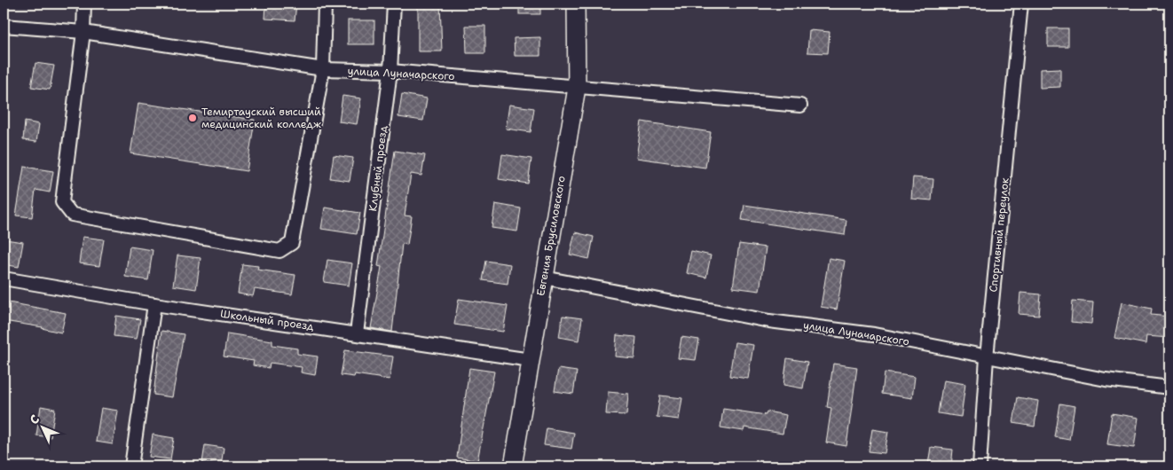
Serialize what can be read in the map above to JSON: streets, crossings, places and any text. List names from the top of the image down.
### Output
{
  "streets": {
    "street": [
      "улица Луначарского",
      "Клубный проезд",
      "Спортивный переулок",
      "Евгения Брусиловского",
      "Школьный проезд"
    ]
  },
  "crossings": [
    ["улица Луначарского", "Клубный проезд"],
    ["улица Луначарского", "Спортивный переулок"],
    ["улица Луначарского", "Евгения Брусиловского"],
    ["Клубный проезд", "Школьный проезд"],
    ["Евгения Брусиловского", "Школьный проезд"]
  ],
  "places": ["Темиртауский высший медицинский колледж"],
  "north": "top left"
}
